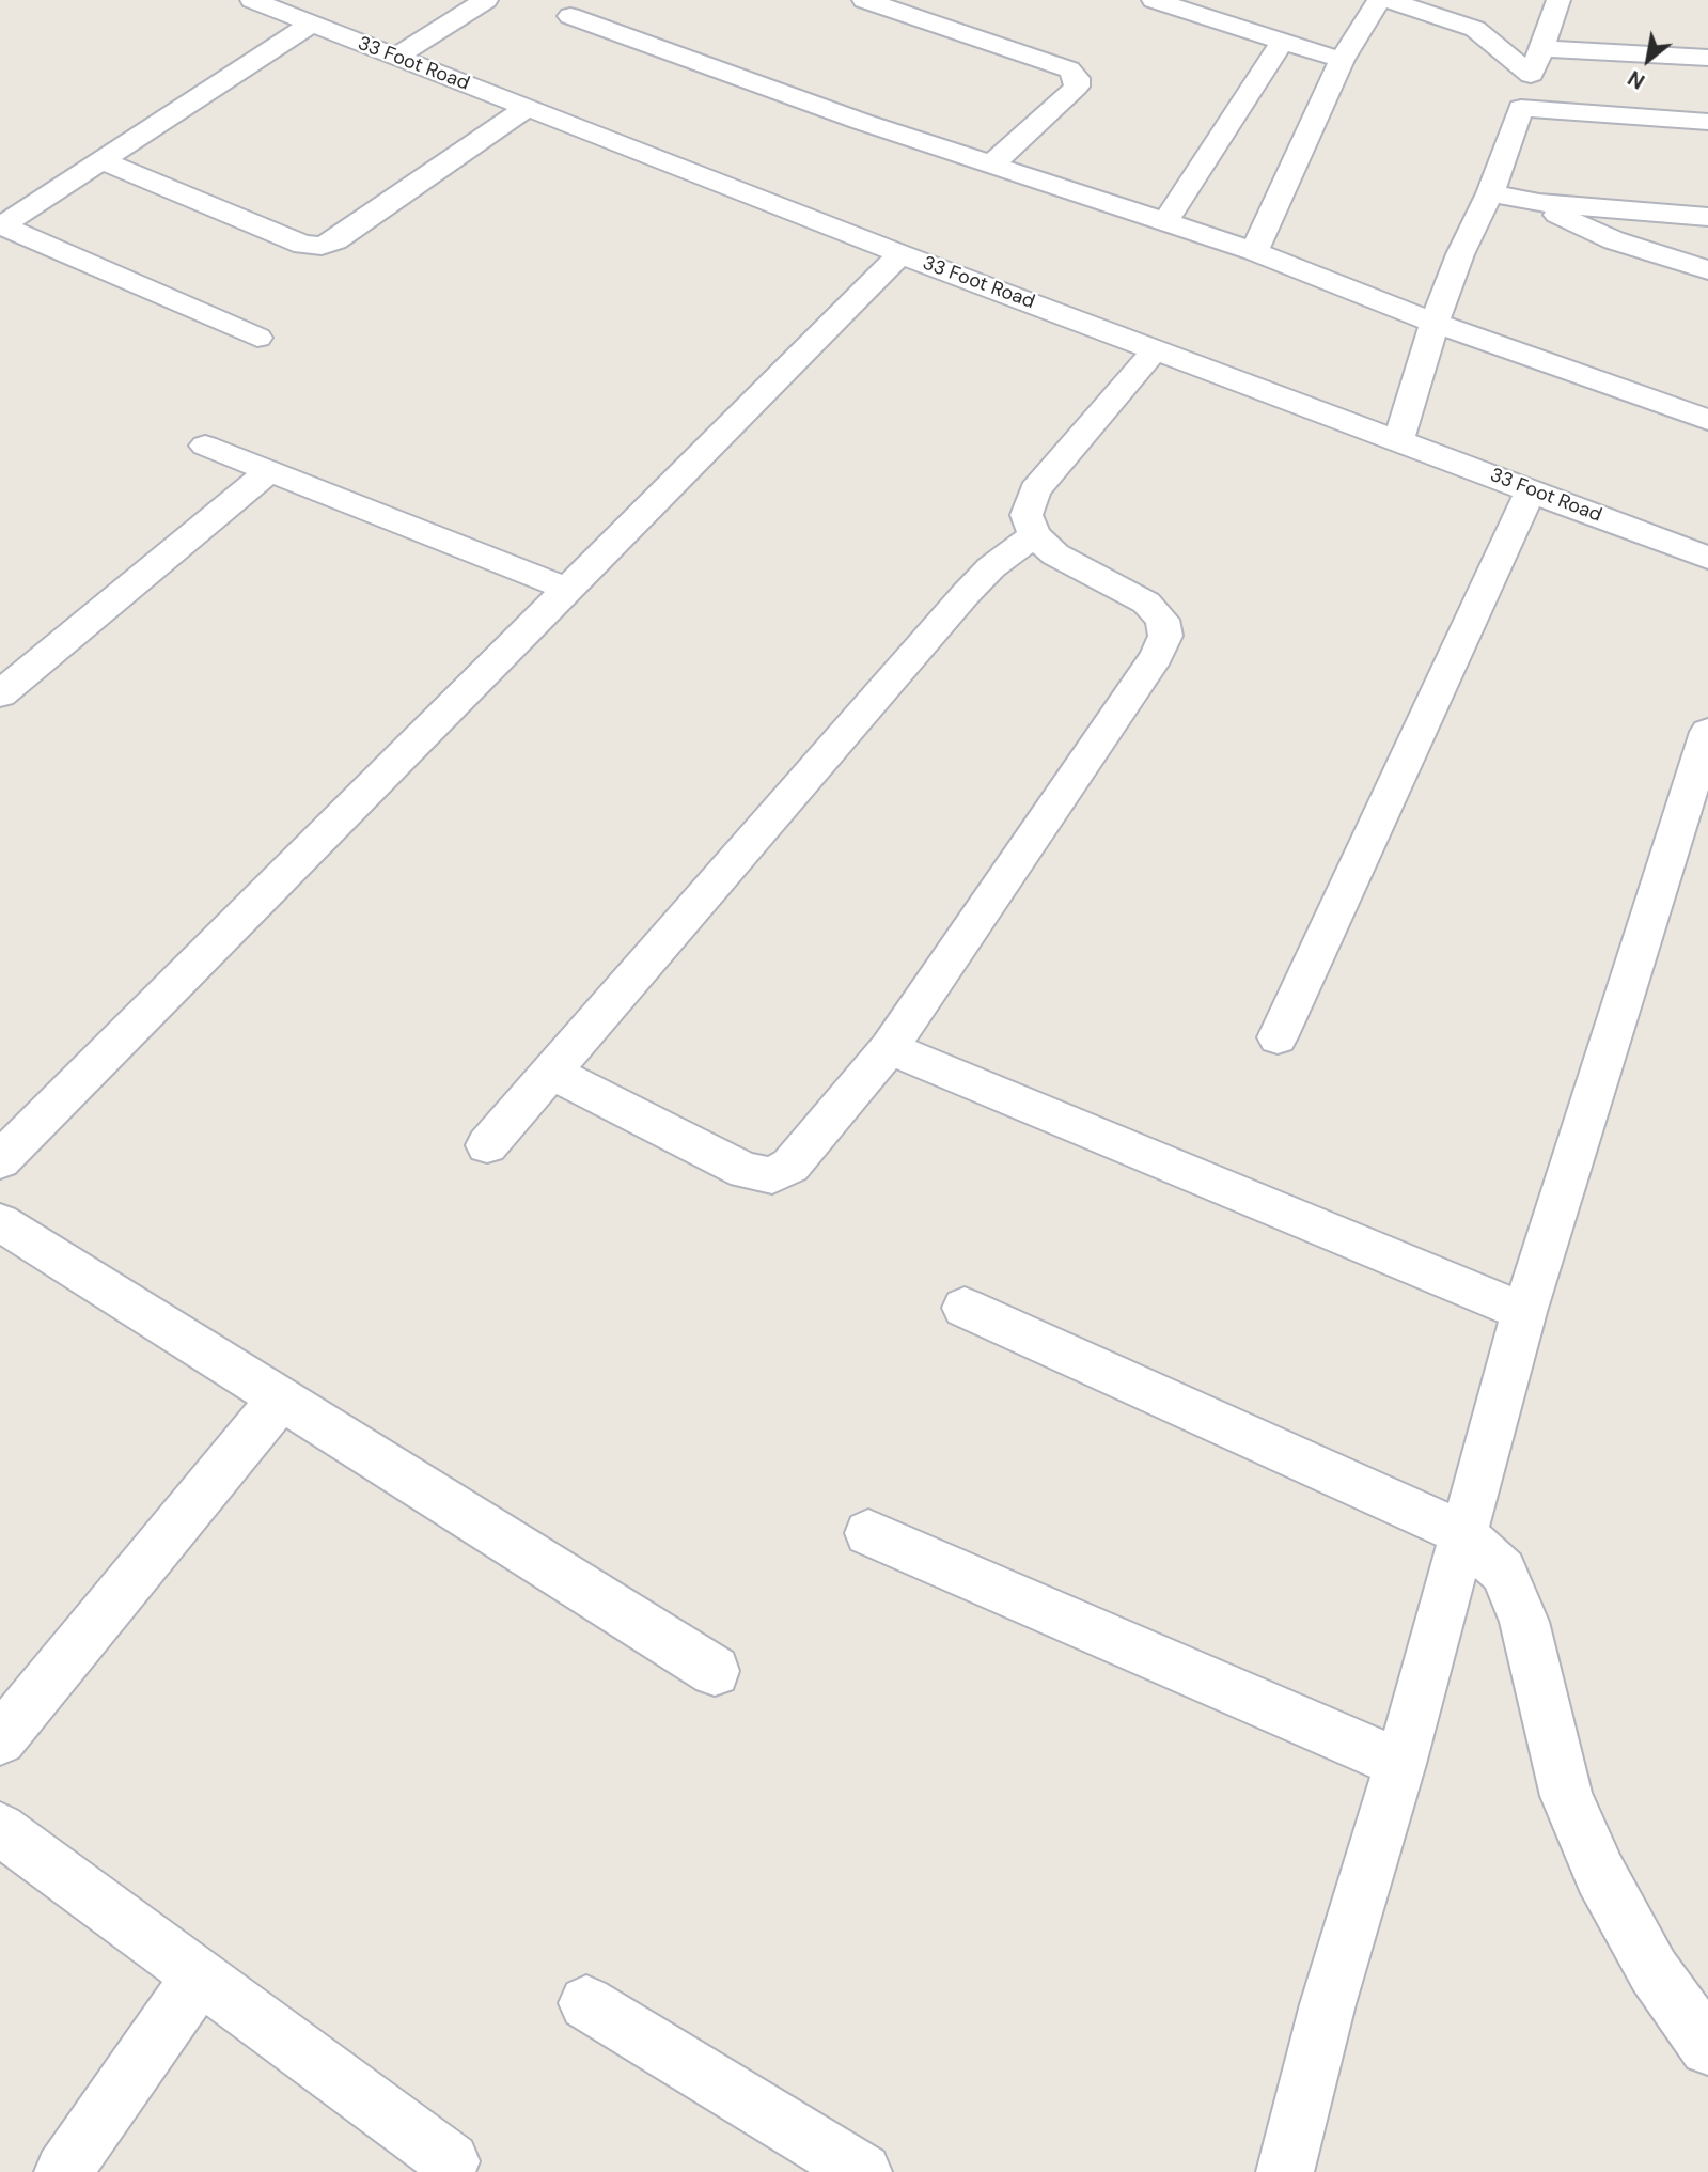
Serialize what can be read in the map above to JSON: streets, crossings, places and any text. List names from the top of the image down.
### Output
{
  "streets": {
    "street": ["33 Foot Road"]
  },
  "north": "bottom left"
}
